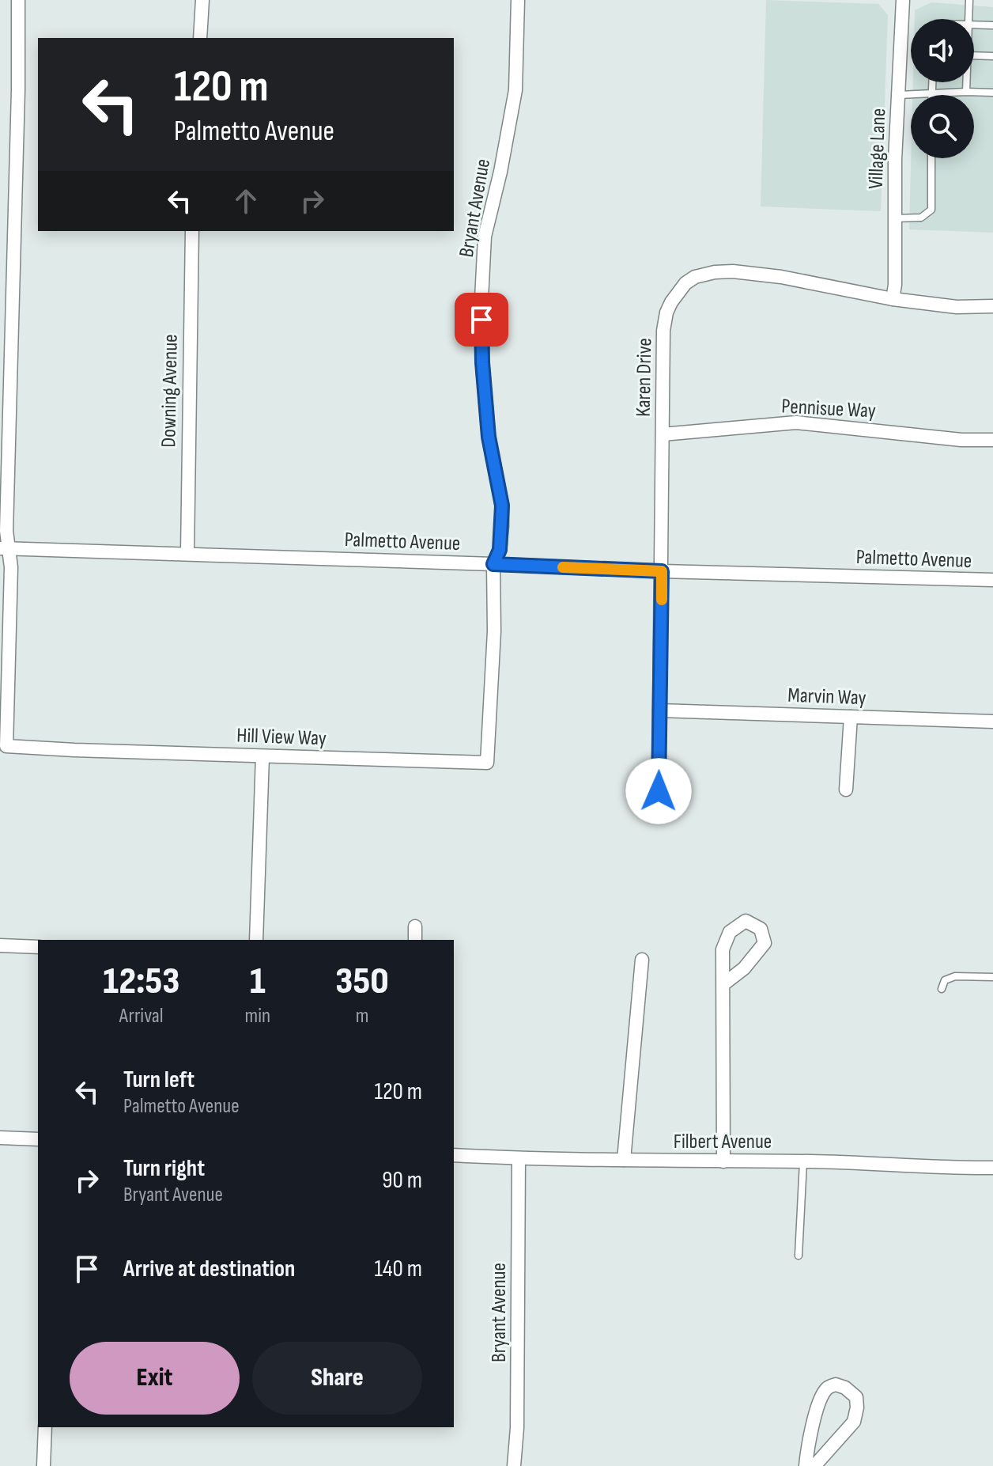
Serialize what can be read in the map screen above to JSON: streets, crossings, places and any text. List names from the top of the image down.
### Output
{
  "streets": {
    "street": [
      "Village Lane",
      "Bryant Avenue",
      "Karen Drive",
      "Downing Avenue",
      "Pennisue Way",
      "Palmetto Avenue",
      "Marvin Way",
      "Hill View Way",
      "Filbert Avenue"
    ]
  },
  "crossings": [
    ["Village Lane", "Karen Drive"],
    ["Bryant Avenue", "Palmetto Avenue"],
    ["Bryant Avenue", "Hill View Way"],
    ["Bryant Avenue", "Filbert Avenue"],
    ["Karen Drive", "Pennisue Way"],
    ["Karen Drive", "Palmetto Avenue"],
    ["Karen Drive", "Marvin Way"],
    ["Downing Avenue", "Palmetto Avenue"],
    ["Palmetto Avenue", "Hill View Way"]
  ],
  "page": {
    "turn": ["120 m", "Palmetto Avenue"],
    "eta": [
      "12:53",
      "Arrival",
      "1",
      "min",
      "350",
      "m"
    ],
    "list": [
      {
        "name": "Turn left",
        "note": "Palmetto Avenue",
        "value": "120 m"
      },
      {
        "name": "Turn right",
        "note": "Bryant Avenue",
        "value": "90 m"
      },
      {
        "name": "Arrive at destination",
        "value": "140 m"
      }
    ],
    "buttons": ["Exit", "Share"]
  }
}
